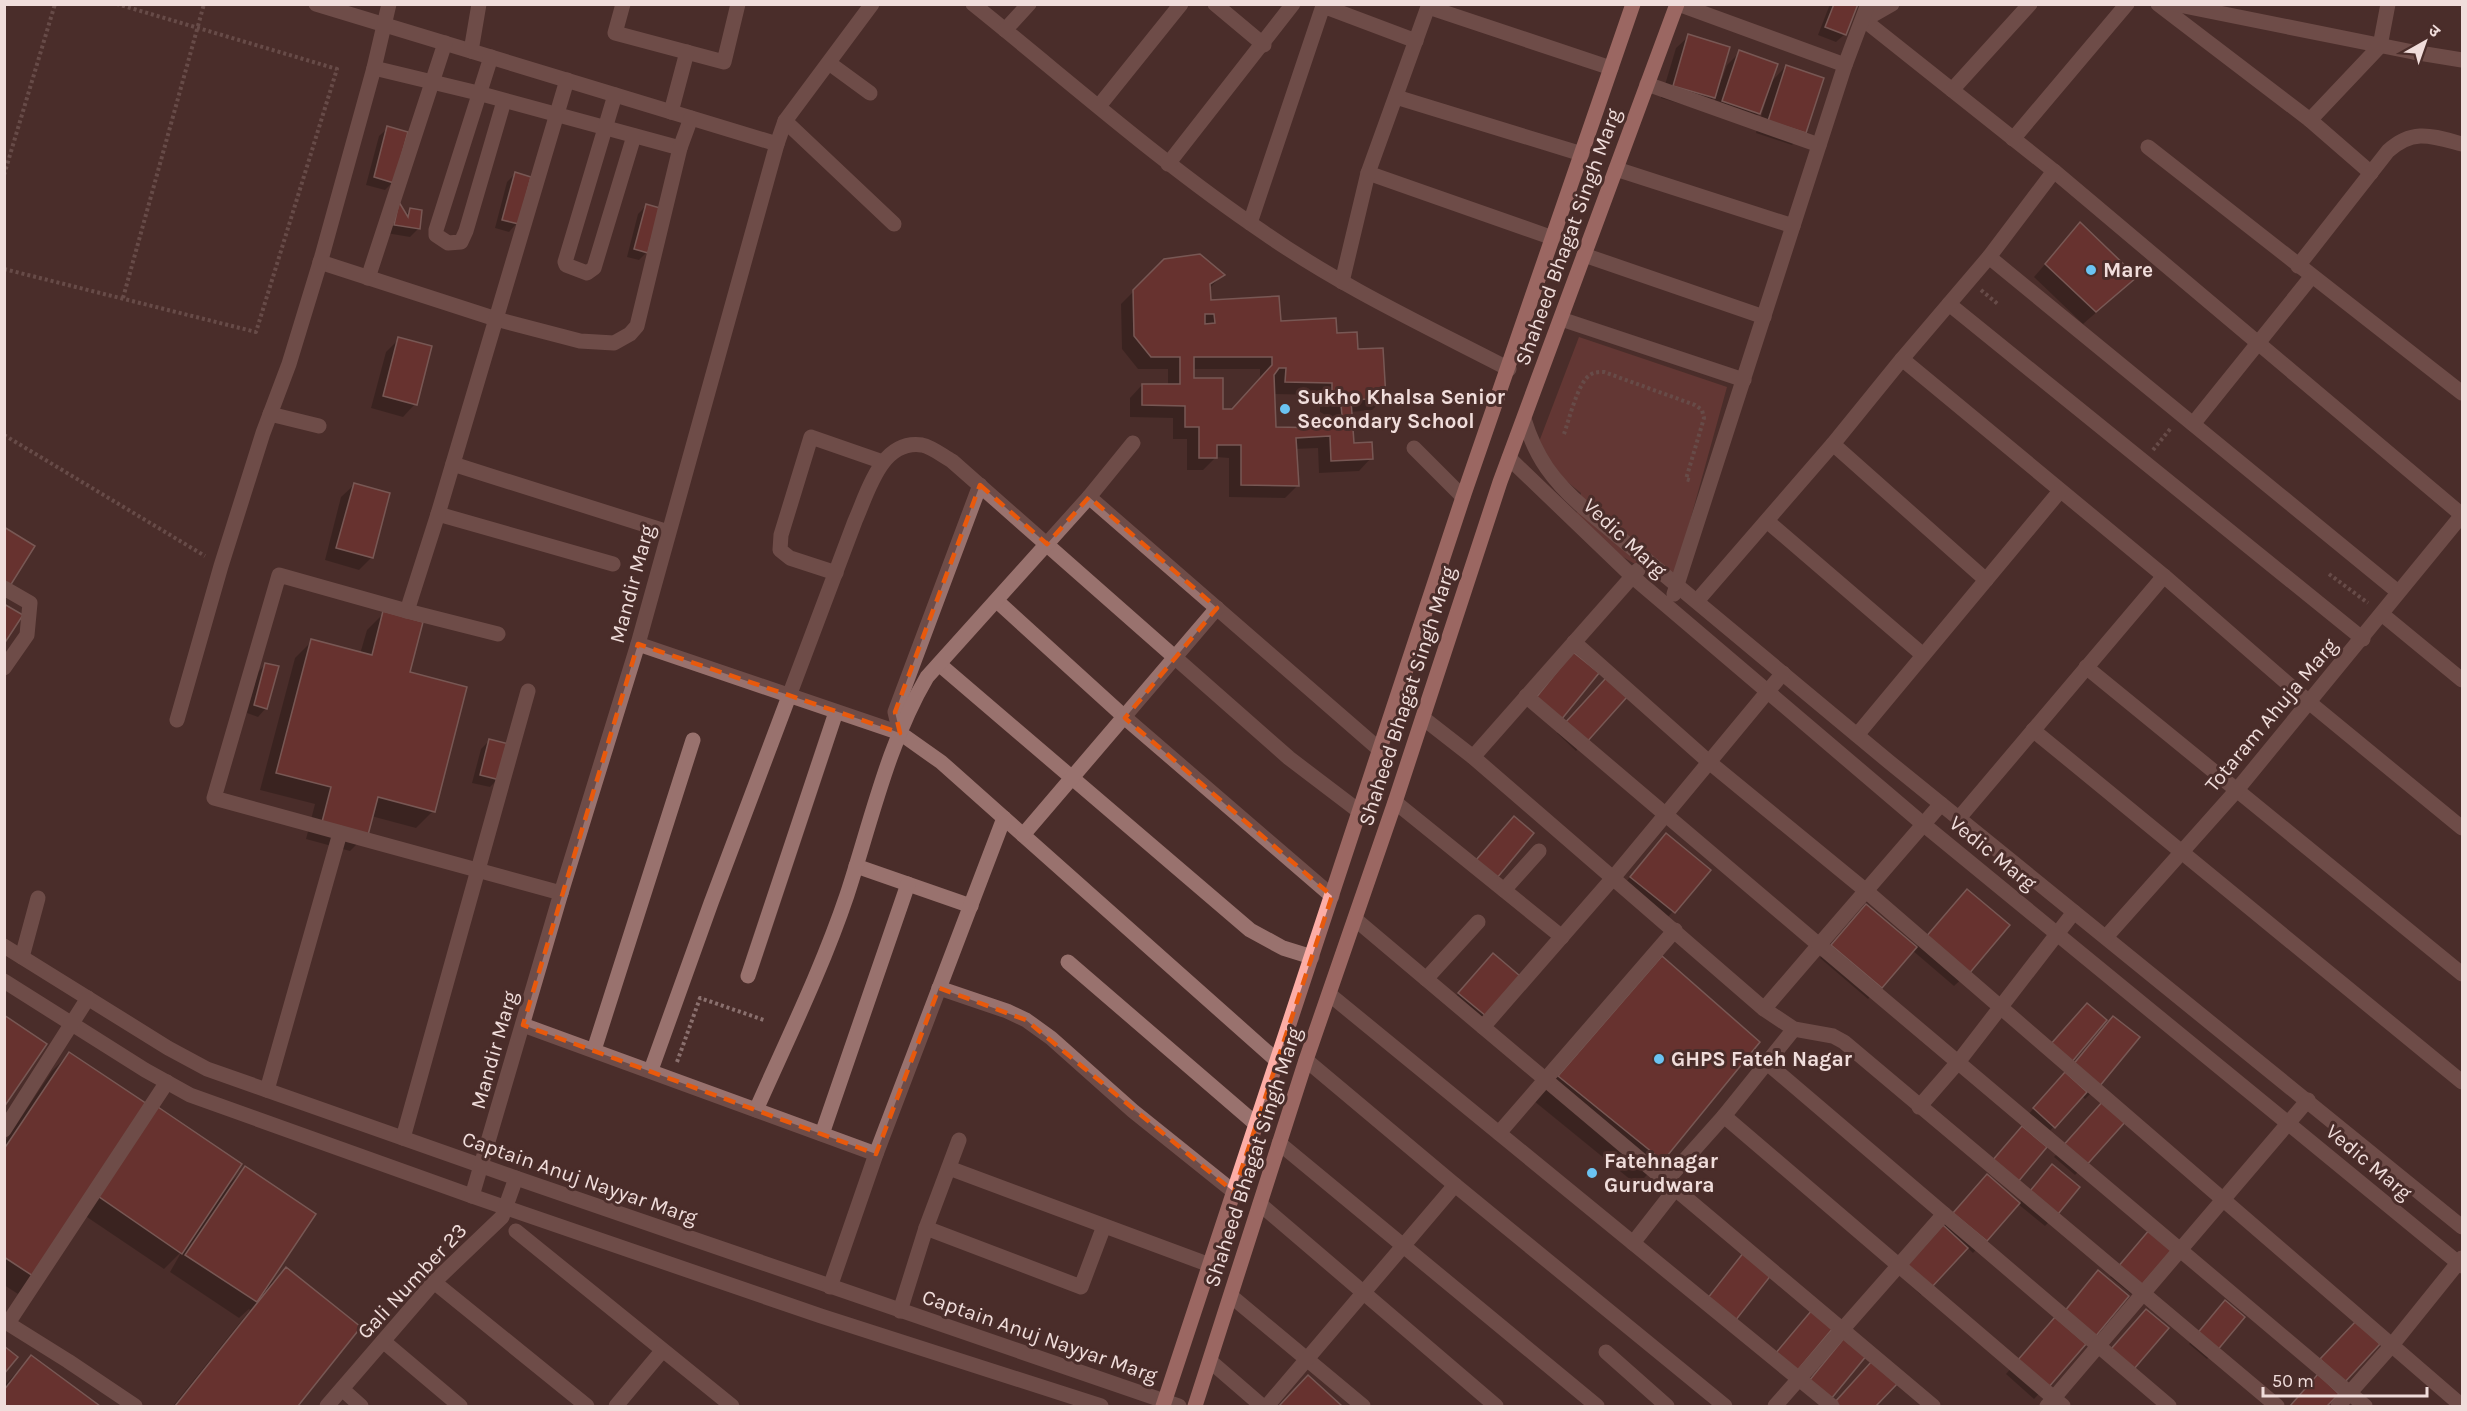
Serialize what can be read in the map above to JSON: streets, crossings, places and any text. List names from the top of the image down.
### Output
{
  "streets": {
    "main road": ["Shaheed Bhagat Singh Marg"],
    "street": [
      "Vedic Marg",
      "Mandir Marg",
      "Totaram Ahuja Marg",
      "Captain Anuj Nayyar Marg",
      "Gali Number 23"
    ]
  },
  "crossings": [
    ["Shaheed Bhagat Singh Marg", "Vedic Marg"],
    ["Shaheed Bhagat Singh Marg", "Captain Anuj Nayyar Marg"],
    ["Vedic Marg", "Totaram Ahuja Marg"],
    ["Mandir Marg", "Captain Anuj Nayyar Marg"],
    ["Captain Anuj Nayyar Marg", "Gali Number 23"]
  ],
  "places": [
    "Mare",
    "Sukho Khalsa Senior Secondary School",
    "GHPS Fateh Nagar",
    "Fatehnagar Gurudwara"
  ],
  "scale_bar": "50 m",
  "north": "top right"
}
